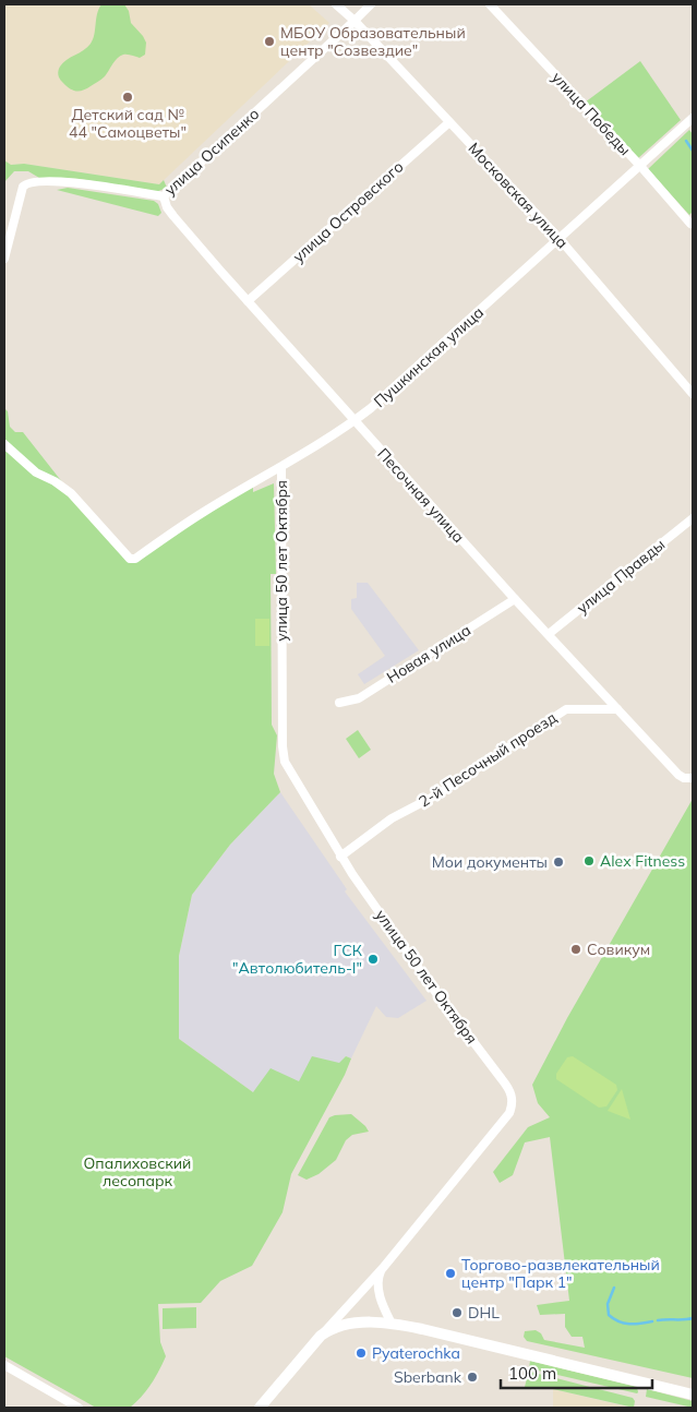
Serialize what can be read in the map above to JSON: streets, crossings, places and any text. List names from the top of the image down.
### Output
{
  "streets": {
    "street": [
      "улица Победы",
      "улица Осипенко",
      "Московская улица",
      "улица Островского",
      "Пушкинская улица",
      "Песочная улица",
      "улица 50 лет Октября",
      "улица Правды",
      "Новая улица",
      "2-й Песочный проезд"
    ]
  },
  "crossings": [
    ["улица Победы", "Пушкинская улица"],
    ["улица Осипенко", "Московская улица"],
    ["улица Осипенко", "Песочная улица"],
    ["Московская улица", "улица Островского"],
    ["Московская улица", "Пушкинская улица"],
    ["улица Островского", "Песочная улица"],
    ["Пушкинская улица", "Песочная улица"],
    ["Пушкинская улица", "улица 50 лет Октября"],
    ["Песочная улица", "улица Правды"],
    ["Песочная улица", "Новая улица"],
    ["Песочная улица", "2-й Песочный проезд"],
    ["улица 50 лет Октября", "2-й Песочный проезд"]
  ],
  "parks": ["Опалиховский лесопарк"],
  "places": [
    "МБОУ Образовательный центр \"Созвездие\"",
    "Детский сад № 44 \"Самоцветы\"",
    "Alex Fitness",
    "Мои документы",
    "Совикум",
    "ГСК \"Автолюбитель-I\"",
    "Торгово-развлекательный центр \"Парк 1\"",
    "DHL",
    "Pyaterochka",
    "Sberbank"
  ],
  "scale_bar": "100 m"
}
